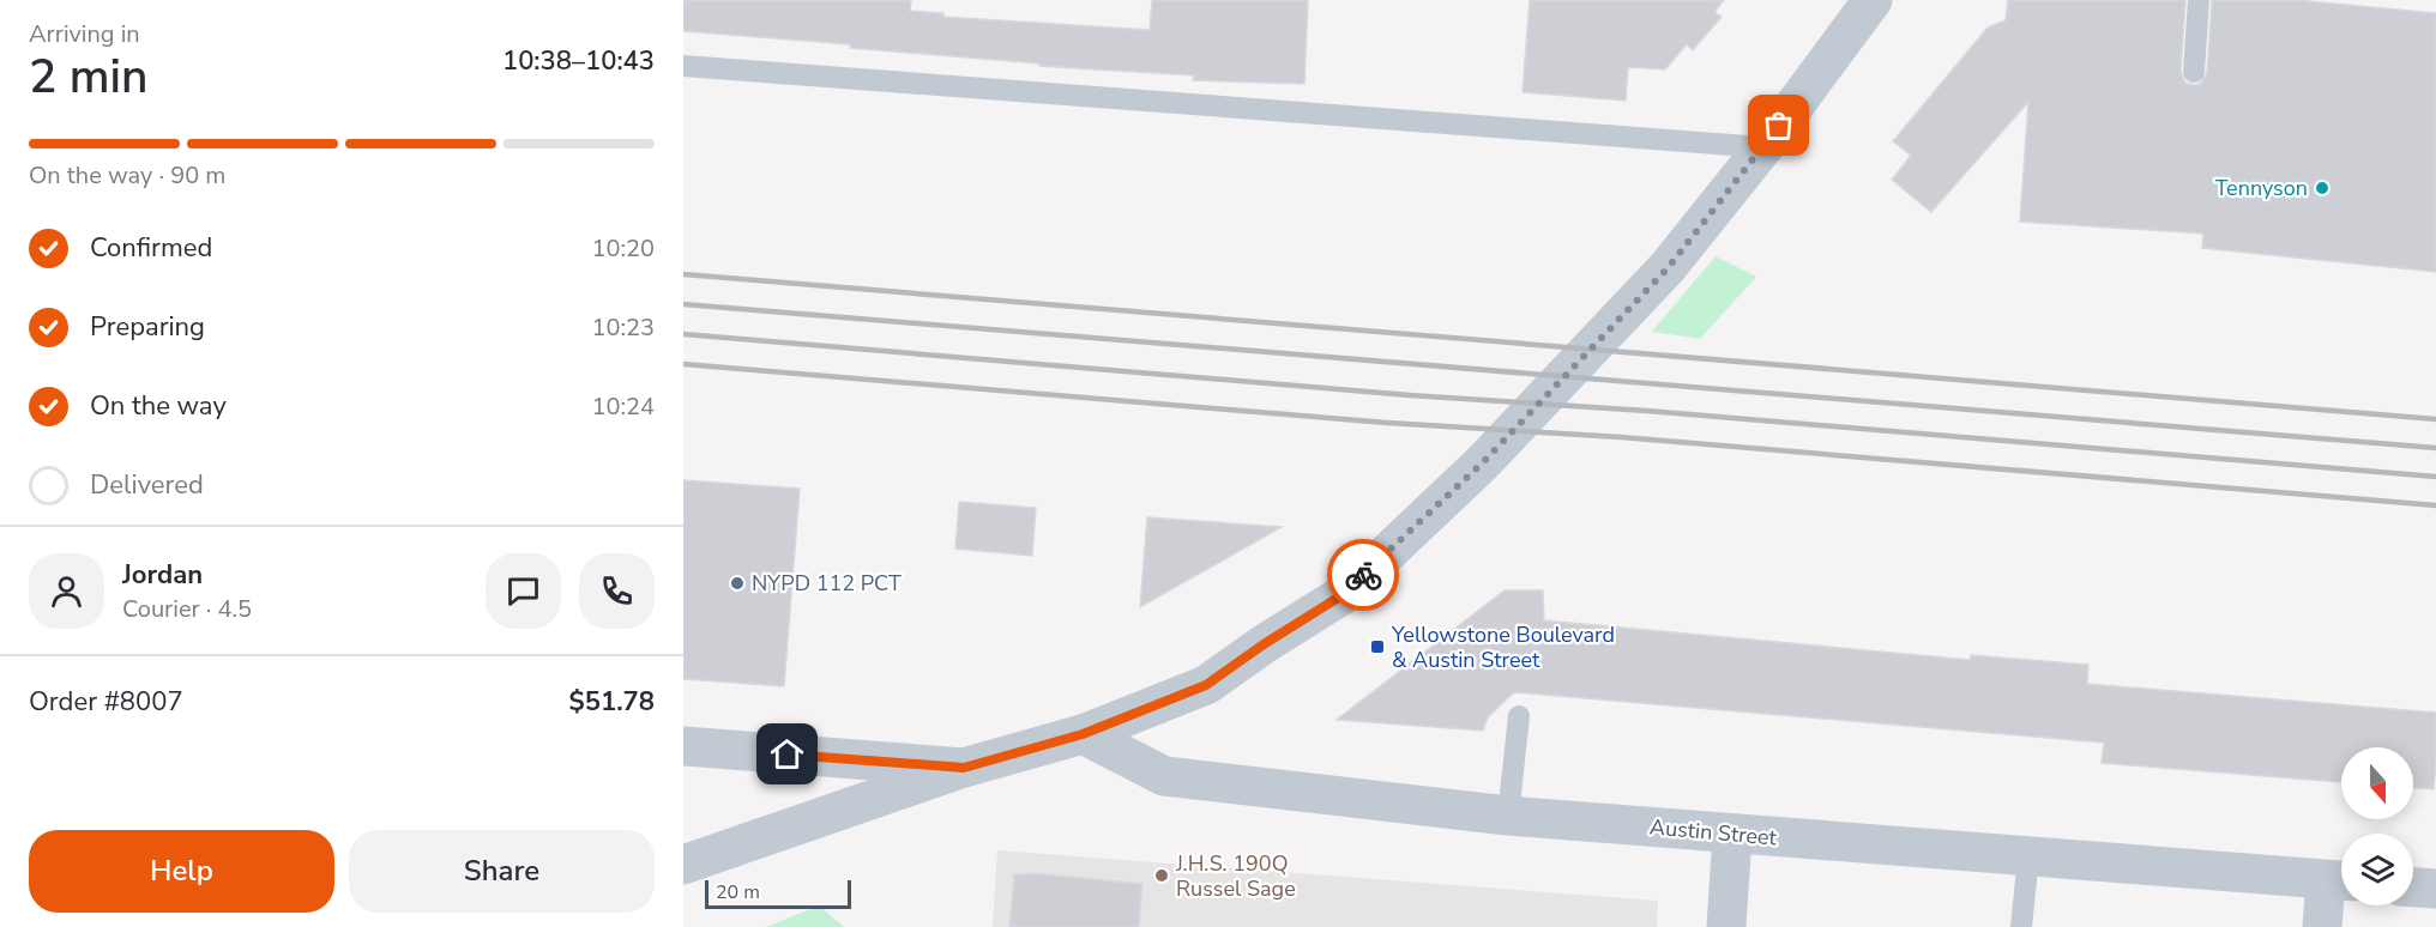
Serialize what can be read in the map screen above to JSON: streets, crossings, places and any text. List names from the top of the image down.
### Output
{
  "streets": {
    "street": ["Austin Street"]
  },
  "places": {
    "other": ["Tennyson", "NYPD 112 PCT", "J.H.S. 190Q Russel Sage"],
    "transit": ["Yellowstone Boulevard & Austin Street"]
  },
  "scale_bar": "20 m",
  "north": "bottom",
  "page": {
    "heading": ["2 min", "Arriving in", "10:38–10:43"],
    "panel": [
      "Jordan",
      "Courier · 4.5",
      "Order #8007",
      "$51.78"
    ],
    "bar": "On the way · 90 m",
    "list": [
      ["Confirmed", "10:20"],
      ["Preparing", "10:23"],
      ["On the way", "10:24"],
      "Delivered"
    ],
    "buttons": ["Help", "Share"],
    "scale": "20 m"
  }
}
